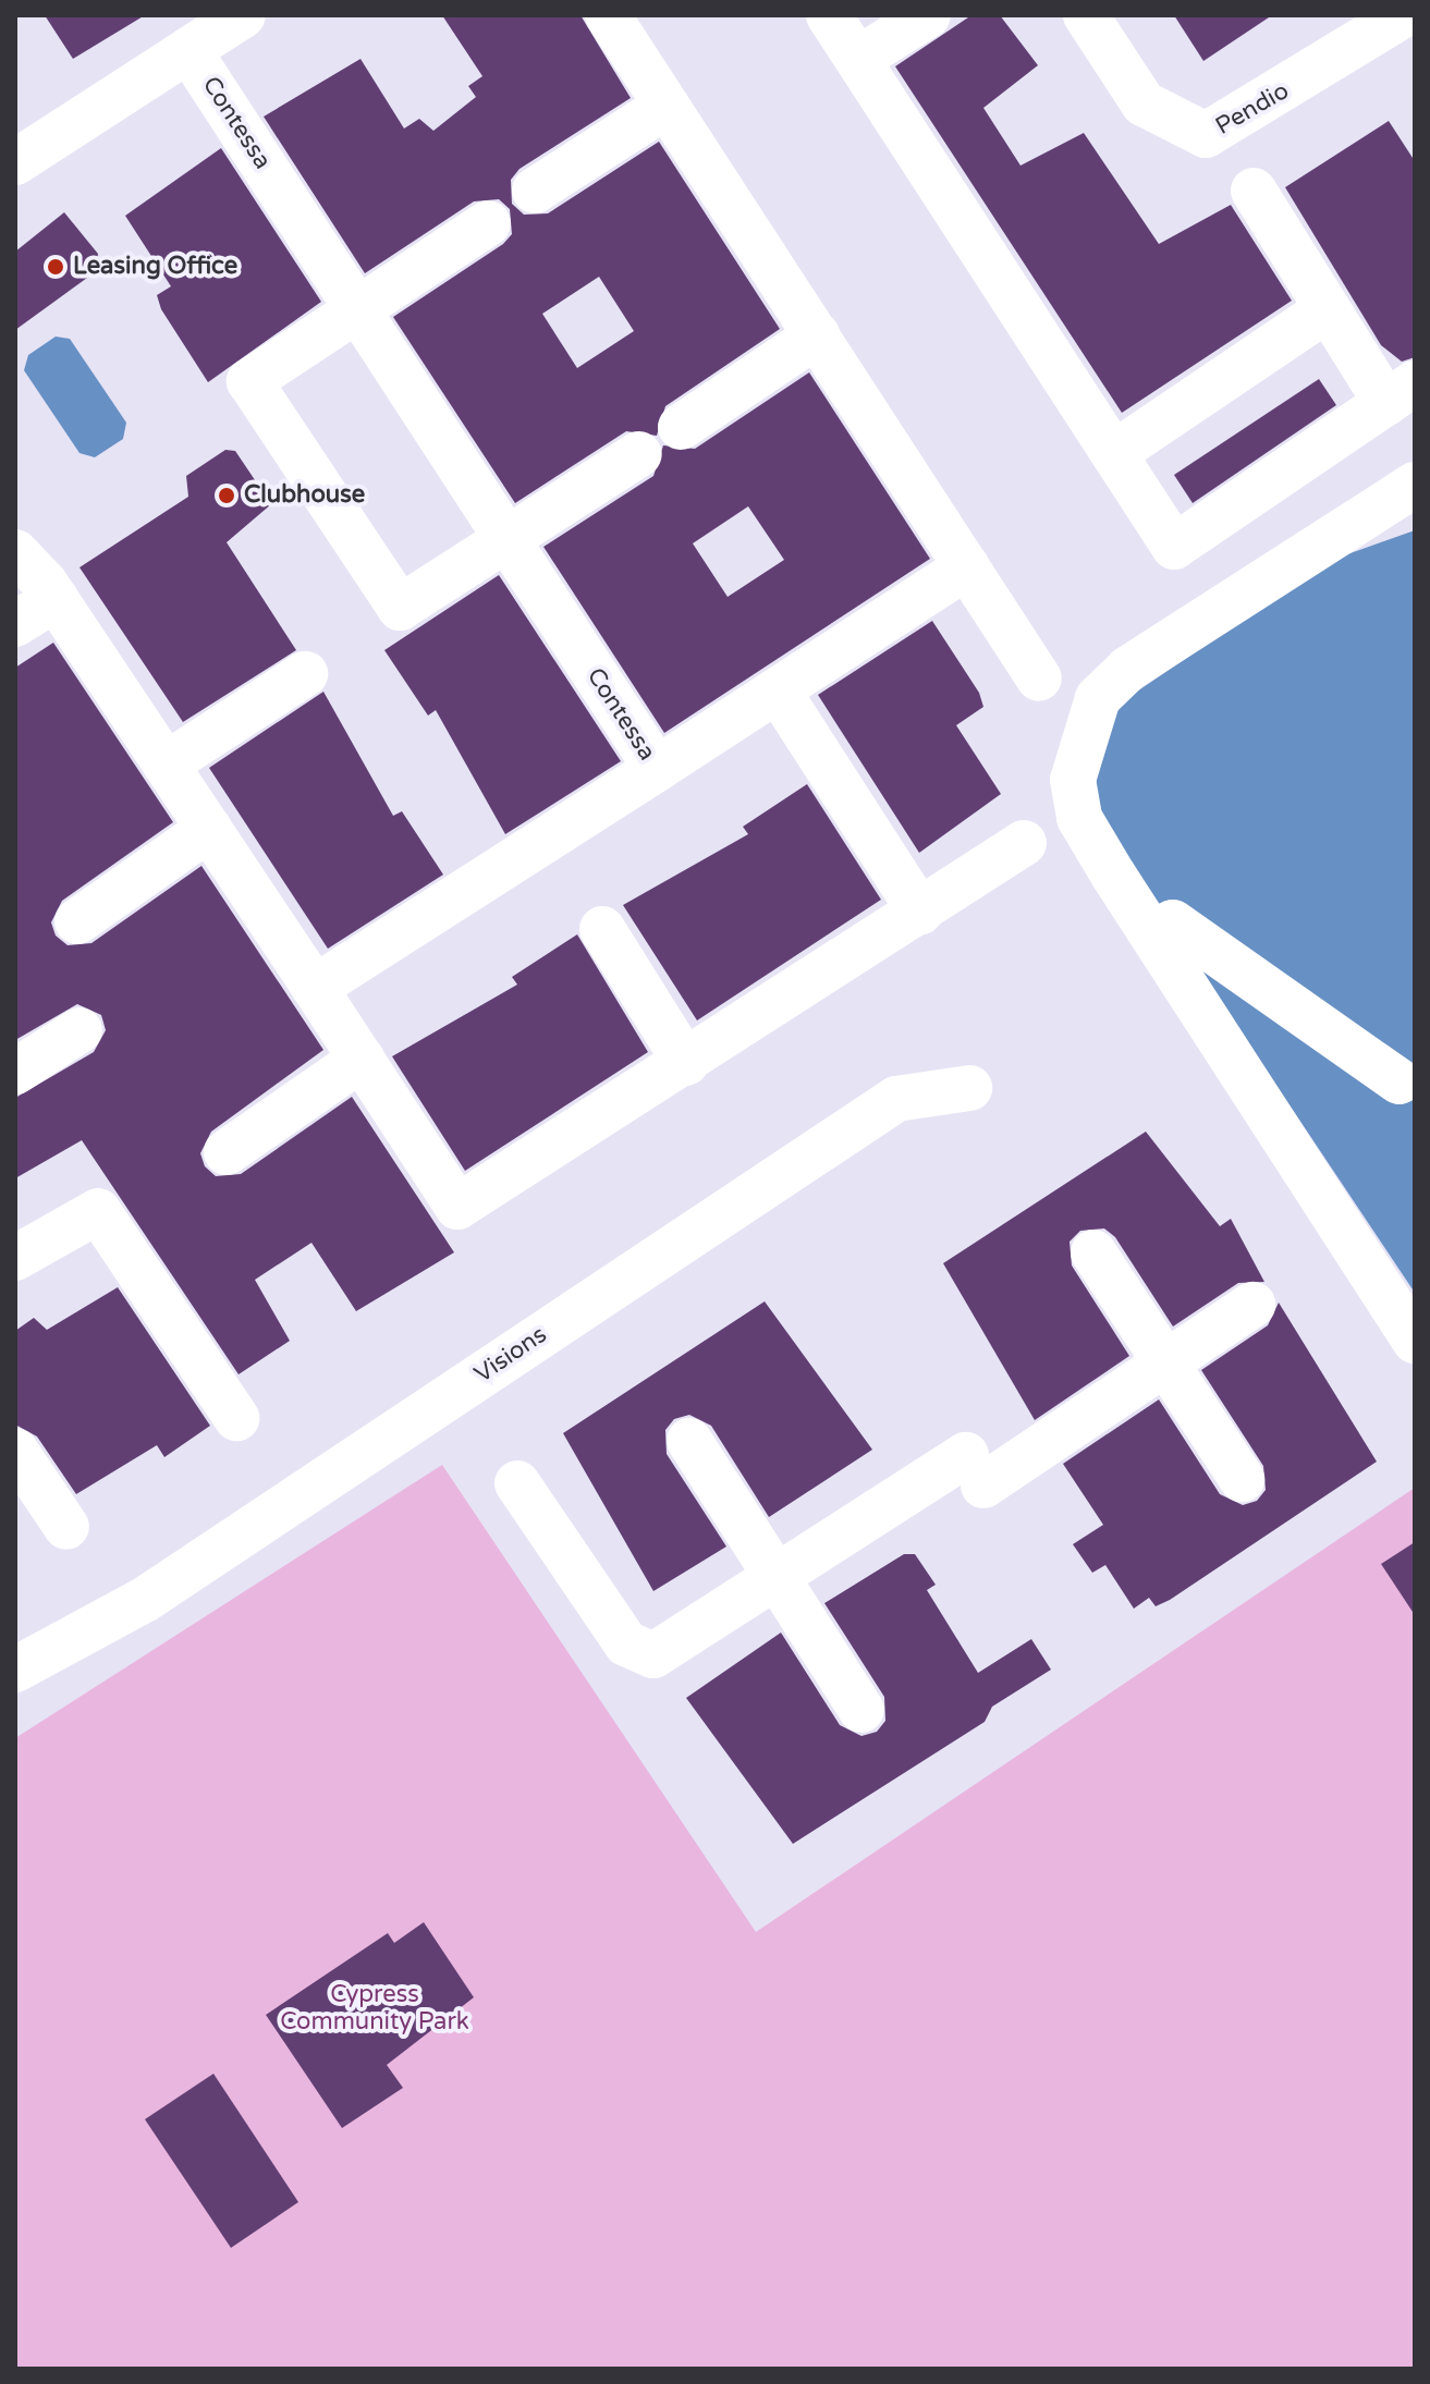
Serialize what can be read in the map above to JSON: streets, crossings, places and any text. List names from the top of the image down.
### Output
{
  "streets": {
    "street": ["Pendio", "Contessa", "Visions"]
  },
  "parks": ["Cypress Community Park"],
  "places": ["Leasing Office", "Clubhouse"]
}
